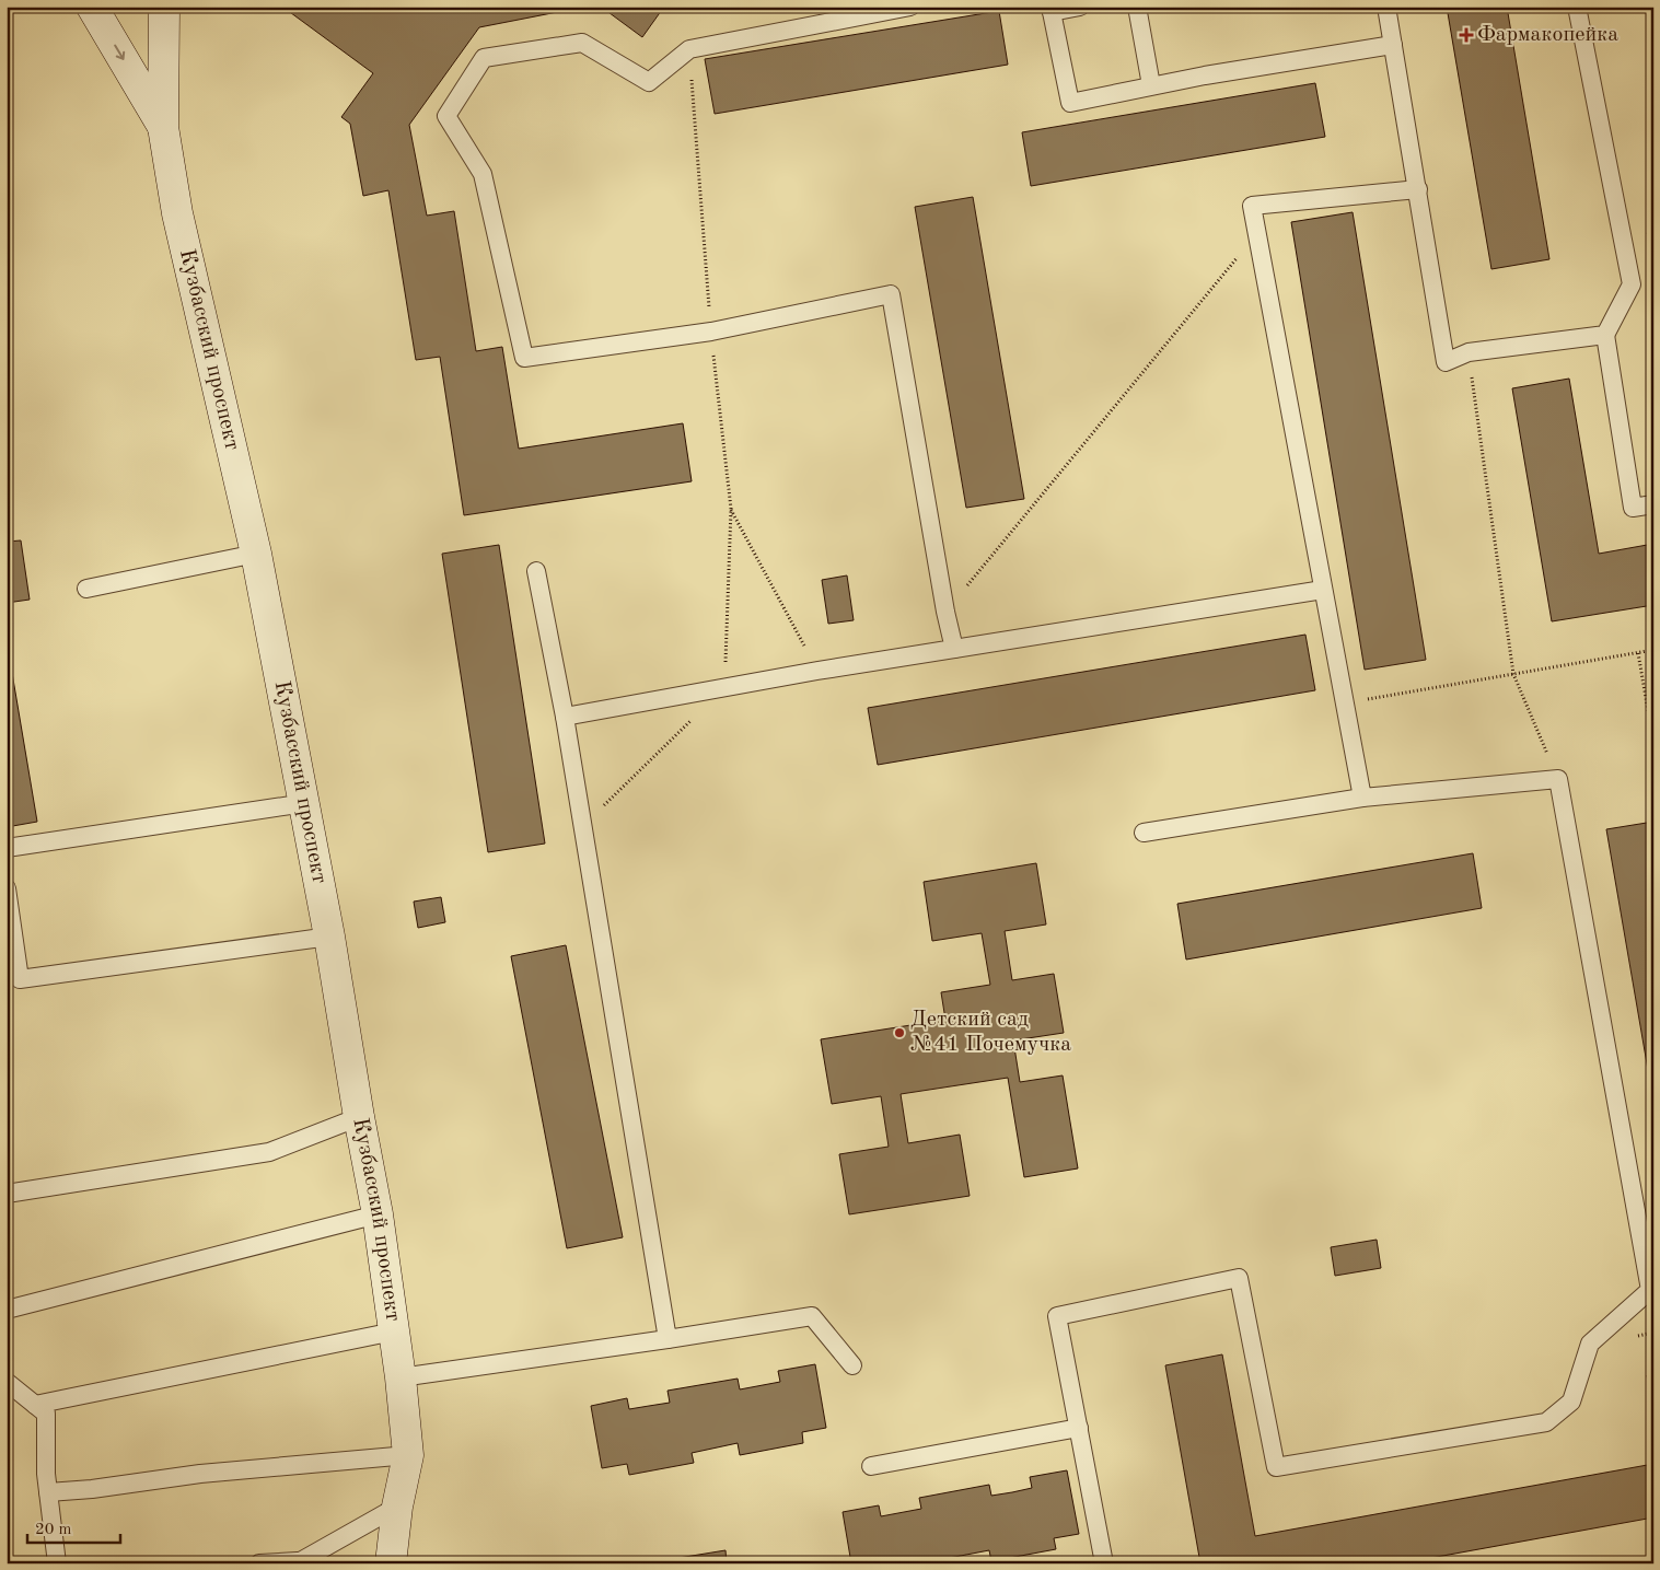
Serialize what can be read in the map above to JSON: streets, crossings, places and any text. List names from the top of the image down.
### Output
{
  "streets": {
    "street": ["Кузбасский проспект"]
  },
  "places": {
    "health": ["Фармакопейка"],
    "other": ["Детский сад №41 Почемучка"]
  },
  "scale_bar": "20 m"
}
